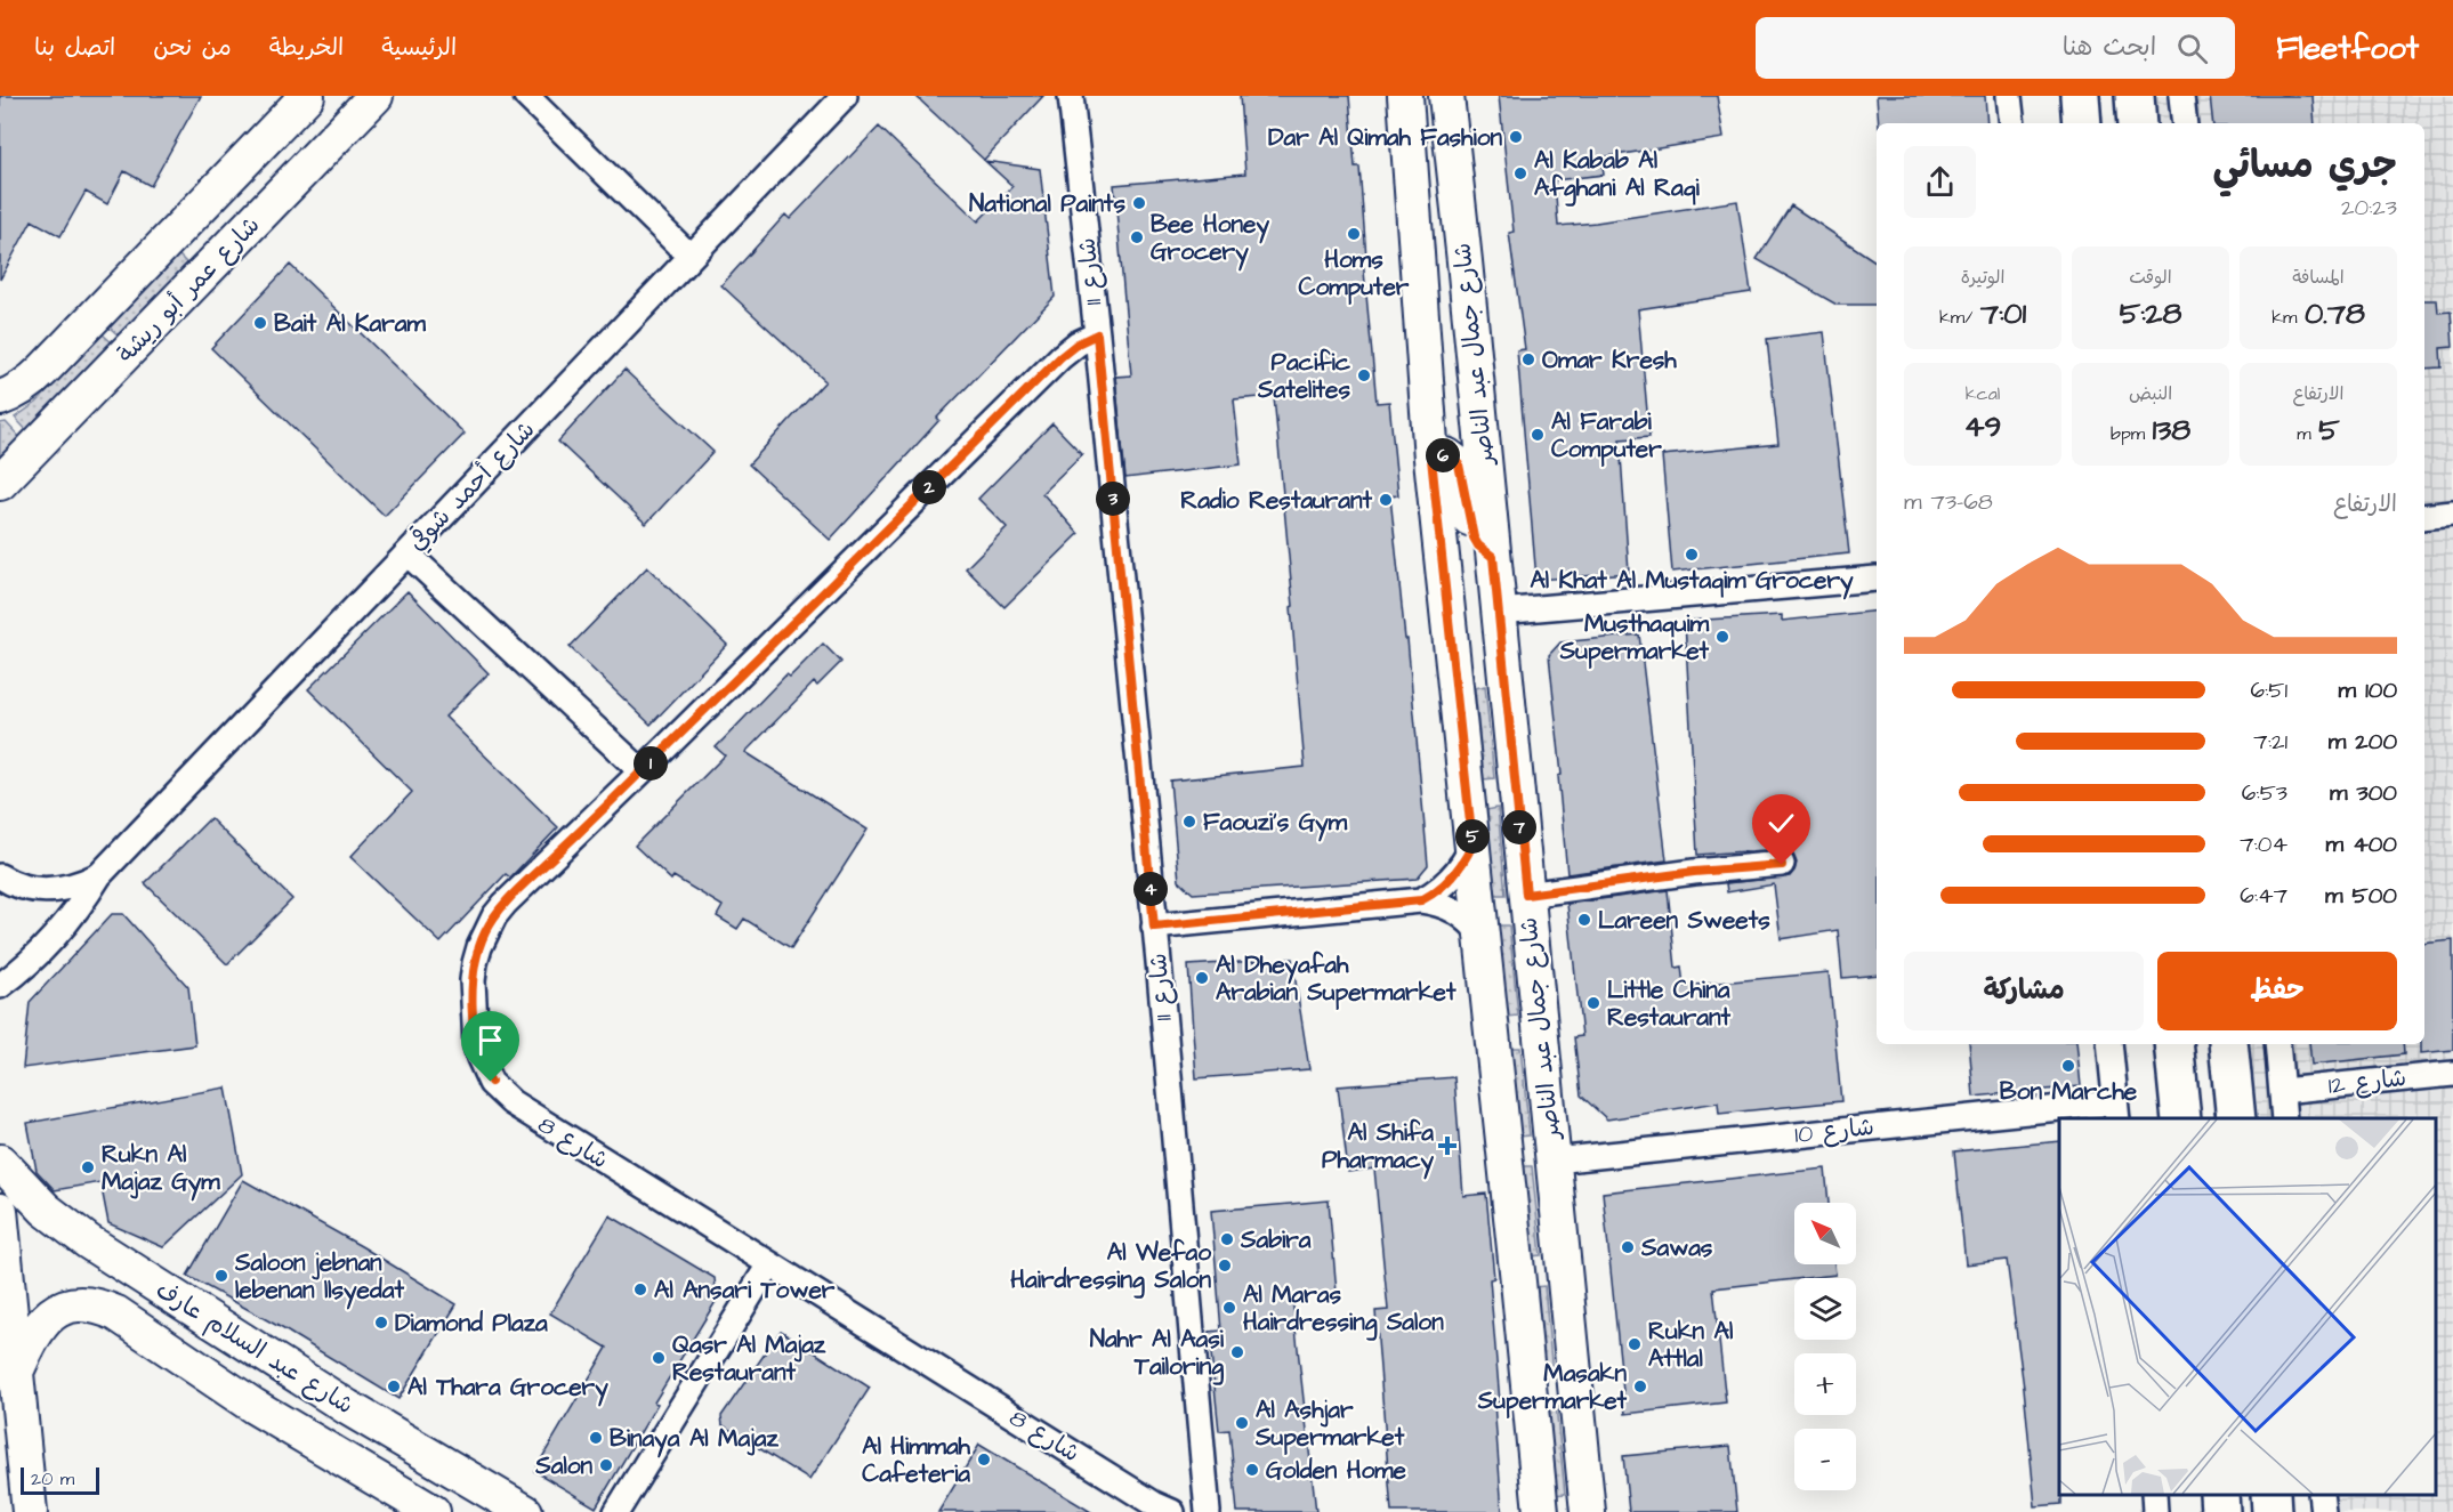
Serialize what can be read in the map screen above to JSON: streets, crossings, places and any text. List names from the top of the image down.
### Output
{
  "streets": {
    "street": [
      "شارع 11",
      "شارع عمر أبو ريشة",
      "شارع جمال عبد الناصر",
      "شارع أحمد شوقي",
      "شارع 12",
      "شارع 10",
      "شارع 8",
      "شارع عبد السلام عارف"
    ]
  },
  "crossings": [
    ["شارع 11", "شارع 8"],
    ["شارع جمال عبد الناصر", "شارع 10"]
  ],
  "places": {
    "other": [
      "Dar Al Qimah Fashion",
      "Al Kabab Al Afghani Al Raqi",
      "National Paints",
      "Homs Computer",
      "Bee Honey Grocery",
      "Bait Al Karam",
      "Omar Kresh",
      "Pacific Satelites",
      "Al Farabi Computer",
      "Radio Restaurant",
      "Al Khat Al Mustaqim Grocery",
      "Musthaquim Supermarket",
      "Faouzi's Gym",
      "Lareen Sweets",
      "Al Dheyafah Arabian Supermarket",
      "Little China Restaurant",
      "Bon Marche",
      "Rukn Al Majaz Gym",
      "Sabira",
      "Sawas",
      "Al Wefao Hairdressing Salon",
      "Saloon jebnan lebenan llsyedat",
      "Al Ansari Tower",
      "Al Maras Hairdressing Salon",
      "Diamond Plaza",
      "Rukn Al Attlal",
      "Nahr Al Aasi Tailoring",
      "Qasr Al Majaz Restaurant",
      "Al Thara Grocery",
      "Masakn Supermarket",
      "Al Ashjar Supermarket",
      "Binaya Al Majaz",
      "Al Himmah Cafeteria",
      "Salon",
      "Golden Home"
    ],
    "health": ["Al Shifa Pharmacy"]
  },
  "scale_bar": "20 m",
  "north": "top left",
  "page": {
    "header": "Fleetfoot",
    "search": "ابحث هنا",
    "nav": [
      "الرئيسية",
      "الخريطة",
      "من نحن",
      "اتصل بنا"
    ],
    "heading": ["جري مسائي", "20:23"],
    "stats": [
      ["المسافة", "0.78 km"],
      ["الوقت", "5:28"],
      ["الوتيرة", "7:01 /km"],
      ["الارتفاع", "5 m"],
      ["النبض", "138 bpm"],
      ["kcal", "49"]
    ],
    "pins": [
      "6",
      "2",
      "3",
      "1",
      "7",
      "5",
      "4"
    ],
    "chart": ["الارتفاع", "68–73 m"],
    "list": [
      {
        "name": "100 m",
        "note": "6:51"
      },
      {
        "name": "200 m",
        "note": "7:21"
      },
      {
        "name": "300 m",
        "note": "6:53"
      },
      {
        "name": "400 m",
        "note": "7:04"
      },
      {
        "name": "500 m",
        "note": "6:47"
      }
    ],
    "buttons": ["حفظ", "مشاركة"],
    "map_buttons": ["+", "−"],
    "scale": "20 m"
  }
}
